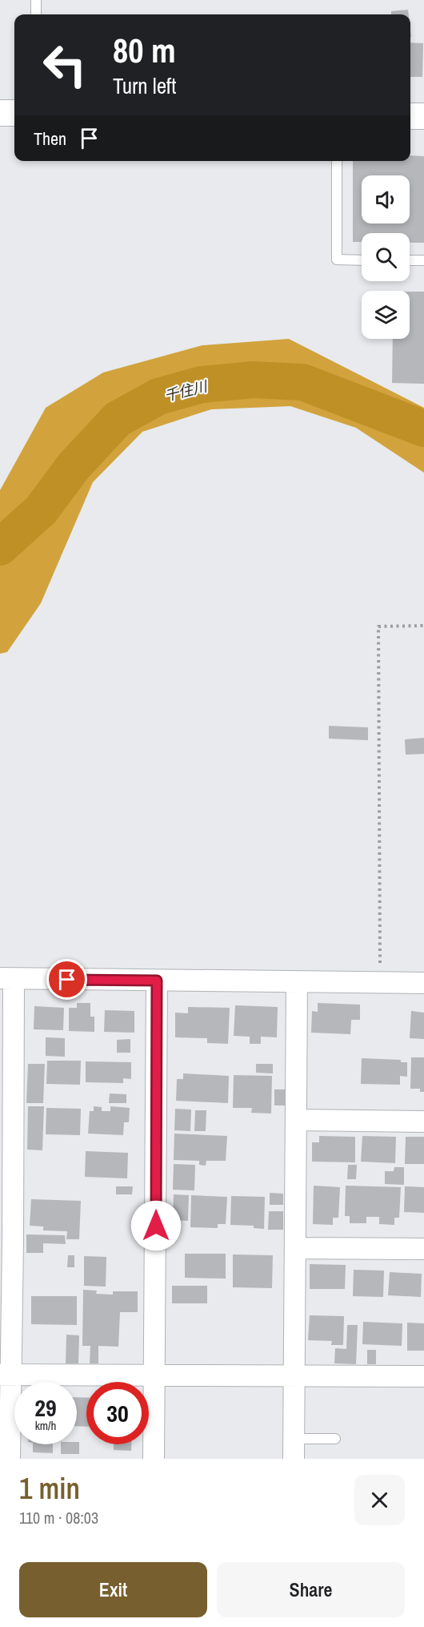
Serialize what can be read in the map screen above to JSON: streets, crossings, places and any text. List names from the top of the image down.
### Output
{
  "water": ["千住川"],
  "page": {
    "turn": ["80 m", "Turn left"],
    "then": "Then",
    "speed": "29 km/h",
    "limit": "30",
    "heading": ["1 min", "110 m · 08:03"],
    "buttons": ["Exit", "Share"]
  }
}
